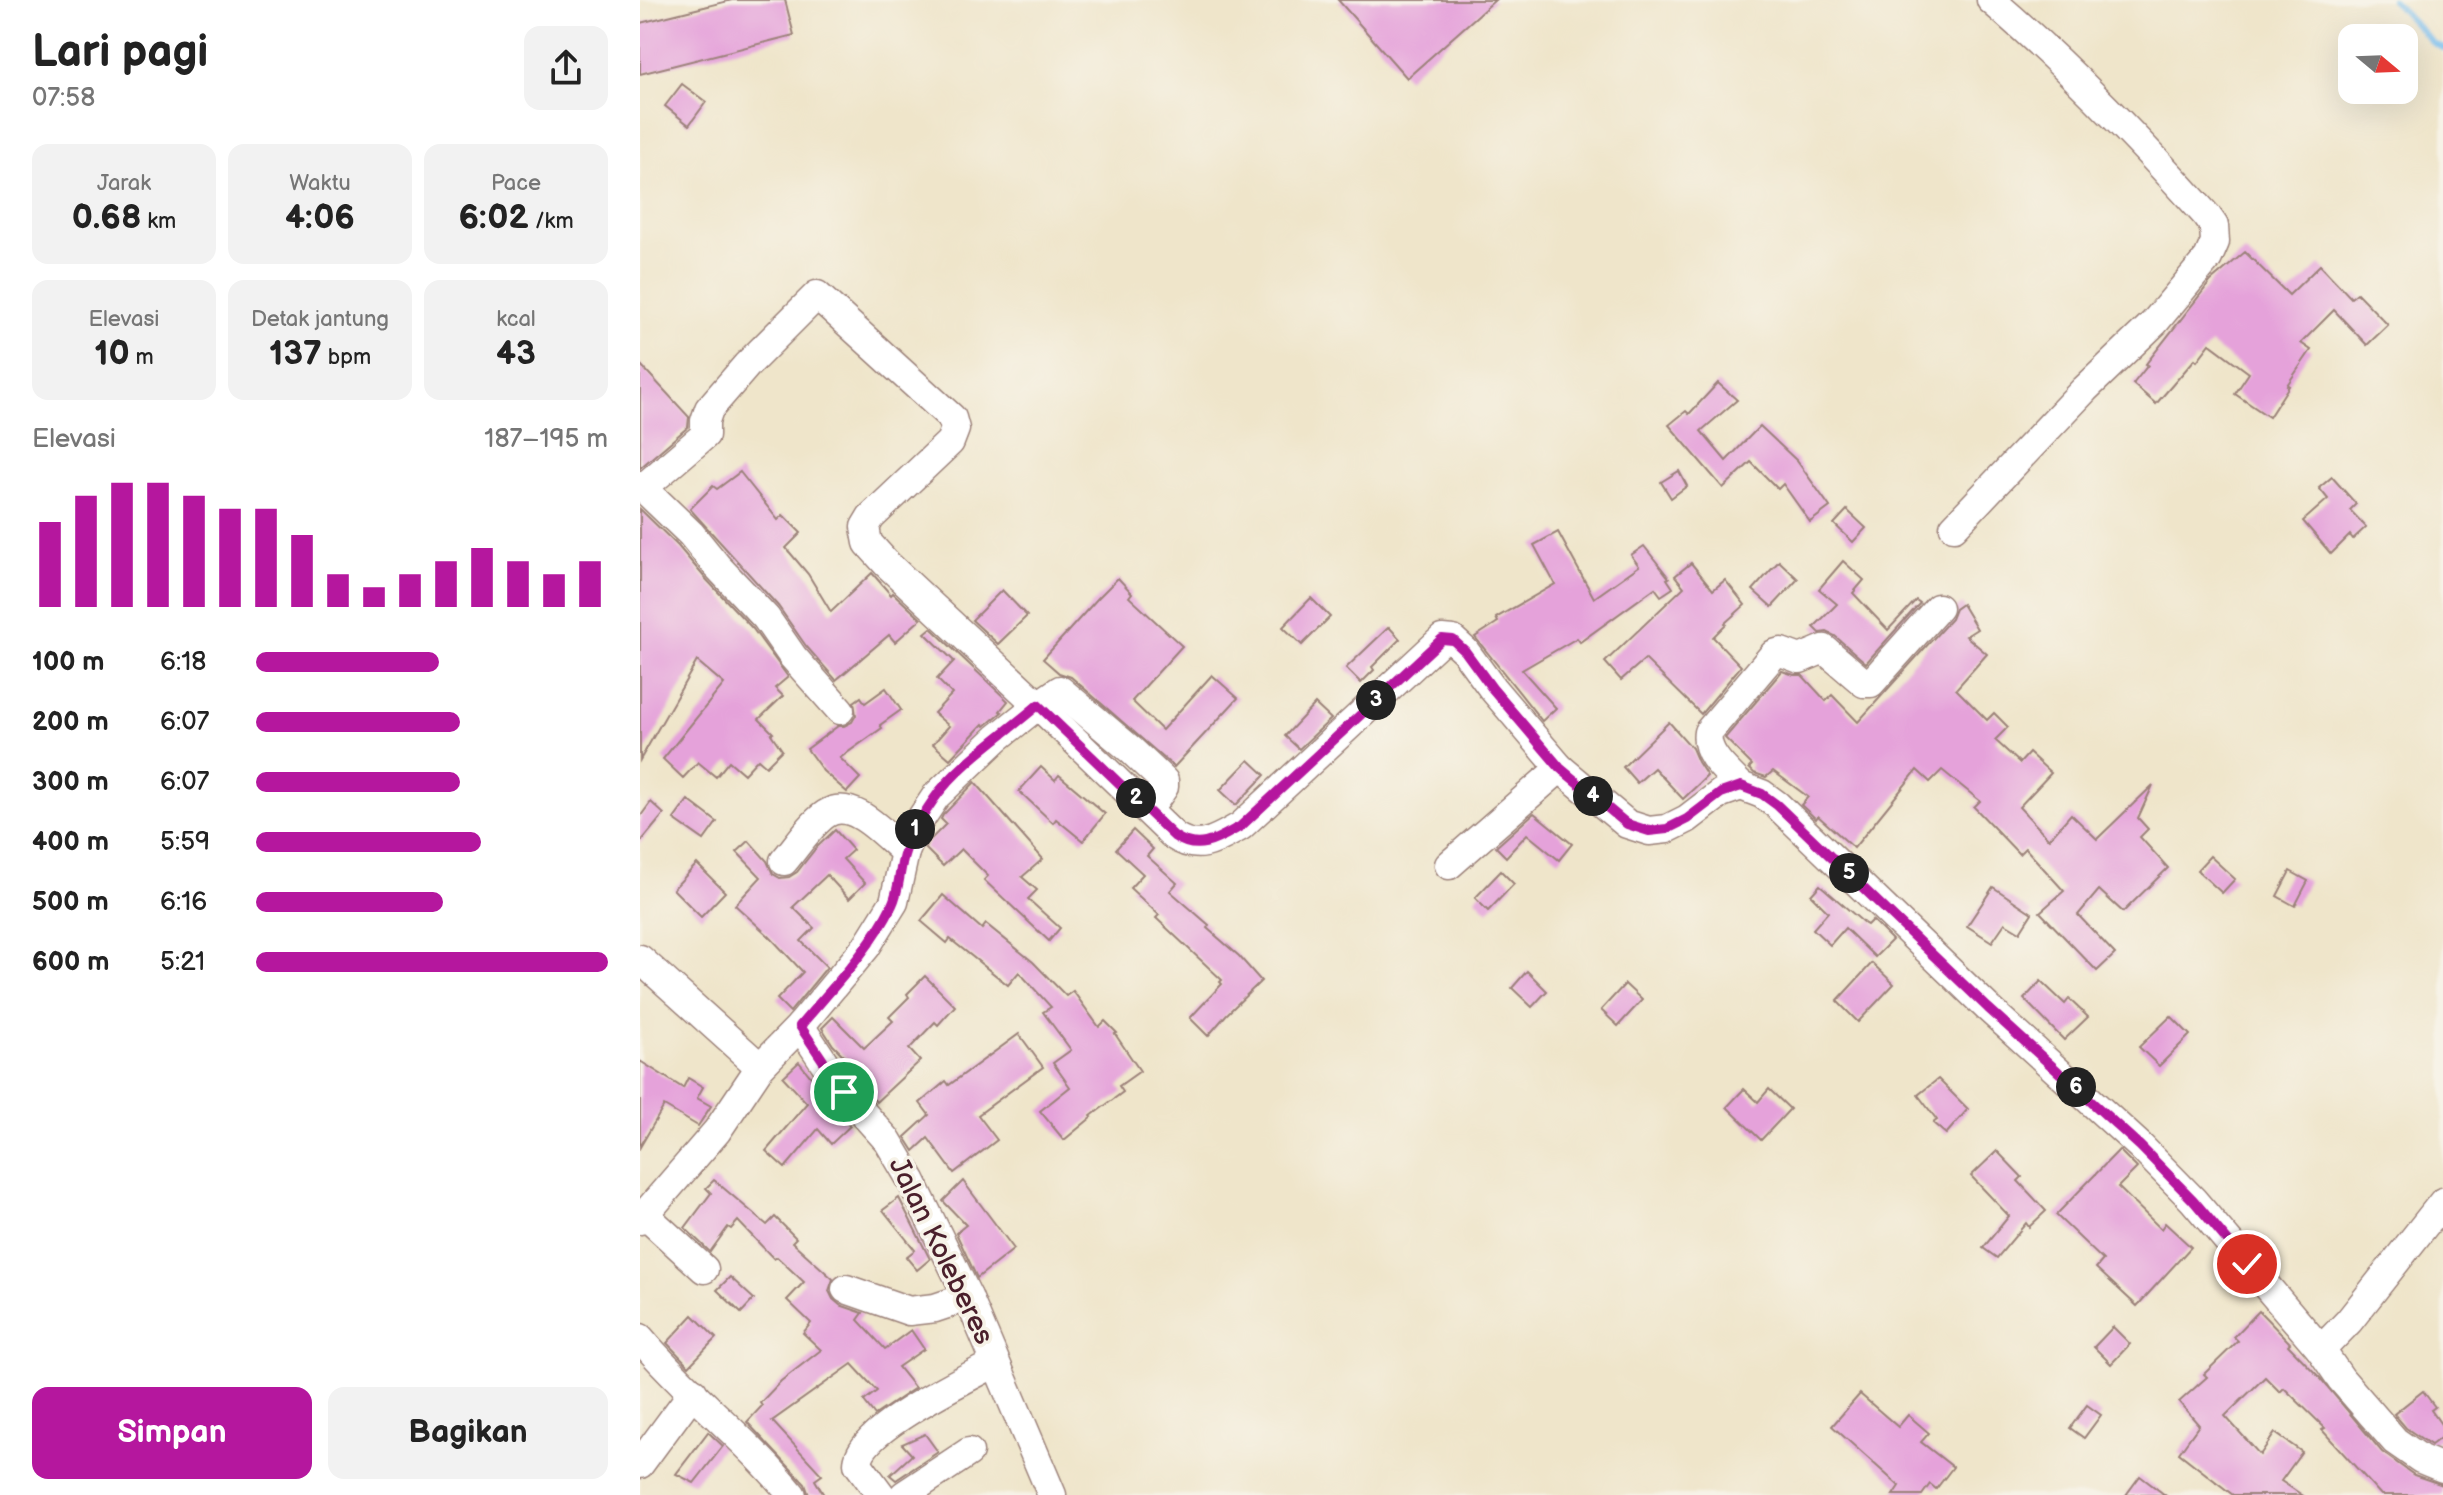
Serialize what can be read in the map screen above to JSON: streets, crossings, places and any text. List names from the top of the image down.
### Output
{
  "streets": {
    "street": ["Jalan Koleberes"]
  },
  "north": "right",
  "page": {
    "heading": ["Lari pagi", "07:58"],
    "stats": [
      ["Jarak", "0.68 km"],
      ["Waktu", "4:06"],
      ["Pace", "6:02 /km"],
      ["Elevasi", "10 m"],
      ["Detak jantung", "137 bpm"],
      ["kcal", "43"]
    ],
    "chart": ["Elevasi", "187–195 m"],
    "list": [
      {
        "name": "100 m",
        "note": "6:18"
      },
      {
        "name": "200 m",
        "note": "6:07"
      },
      {
        "name": "300 m",
        "note": "6:07"
      },
      {
        "name": "400 m",
        "note": "5:59"
      },
      {
        "name": "500 m",
        "note": "6:16"
      },
      {
        "name": "600 m",
        "note": "5:21"
      }
    ],
    "pins": [
      "3",
      "4",
      "2",
      "1",
      "5",
      "6"
    ],
    "buttons": ["Simpan", "Bagikan"]
  }
}
